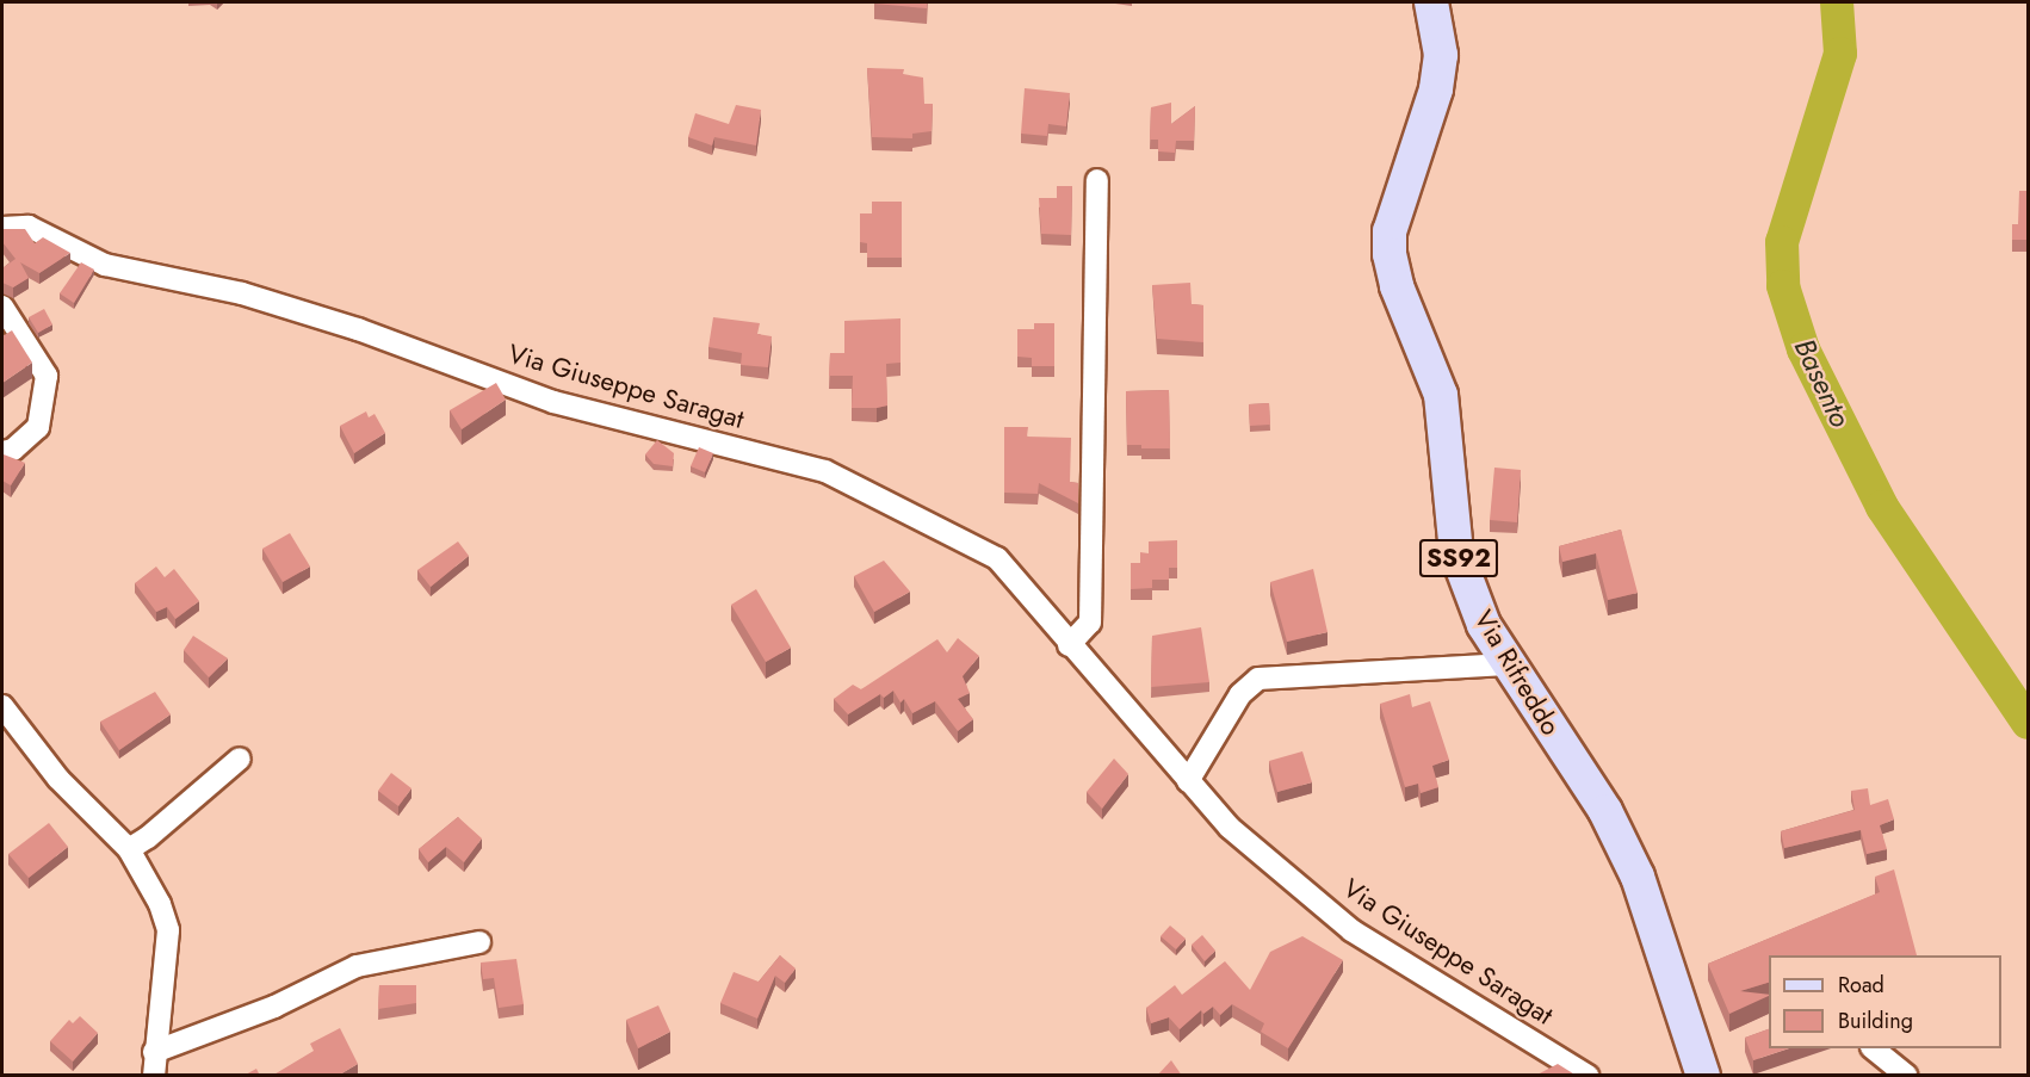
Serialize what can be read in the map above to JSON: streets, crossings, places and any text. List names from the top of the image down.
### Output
{
  "streets": {
    "main road": ["SS92", "Via Rifreddo"],
    "street": ["Via Giuseppe Saragat"]
  },
  "water": ["Basento"],
  "legend": ["Road", "Building"]
}
